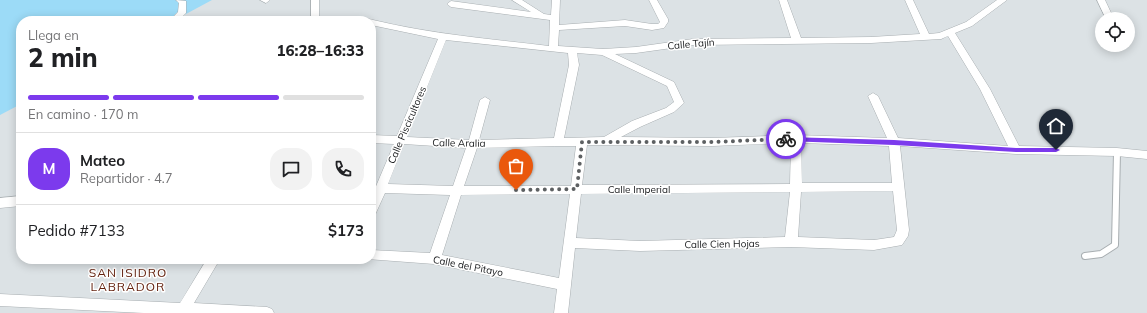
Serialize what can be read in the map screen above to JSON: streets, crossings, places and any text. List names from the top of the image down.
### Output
{
  "streets": {
    "street": [
      "Calle Tajín",
      "Calle Piscicultores",
      "Calle Aralia",
      "Calle Imperial",
      "Calle Cien Hojas",
      "Calle del Pitayo"
    ]
  },
  "crossings": [
    ["Calle Tajín", "Calle Piscicultores"],
    ["Calle Piscicultores", "Calle Aralia"],
    ["Calle Piscicultores", "Calle Imperial"],
    ["Calle Aralia", "Calle Cien Hojas"],
    ["Calle Imperial", "Calle Cien Hojas"]
  ],
  "districts": ["SAN ISIDRO LABRADOR"],
  "page": {
    "heading": ["2 min", "Llega en", "16:28–16:33"],
    "panel": [
      "Mateo",
      "Repartidor · 4.7",
      "Pedido #7133",
      "$173"
    ],
    "bar": "En camino · 170 m",
    "round": "M"
  }
}
